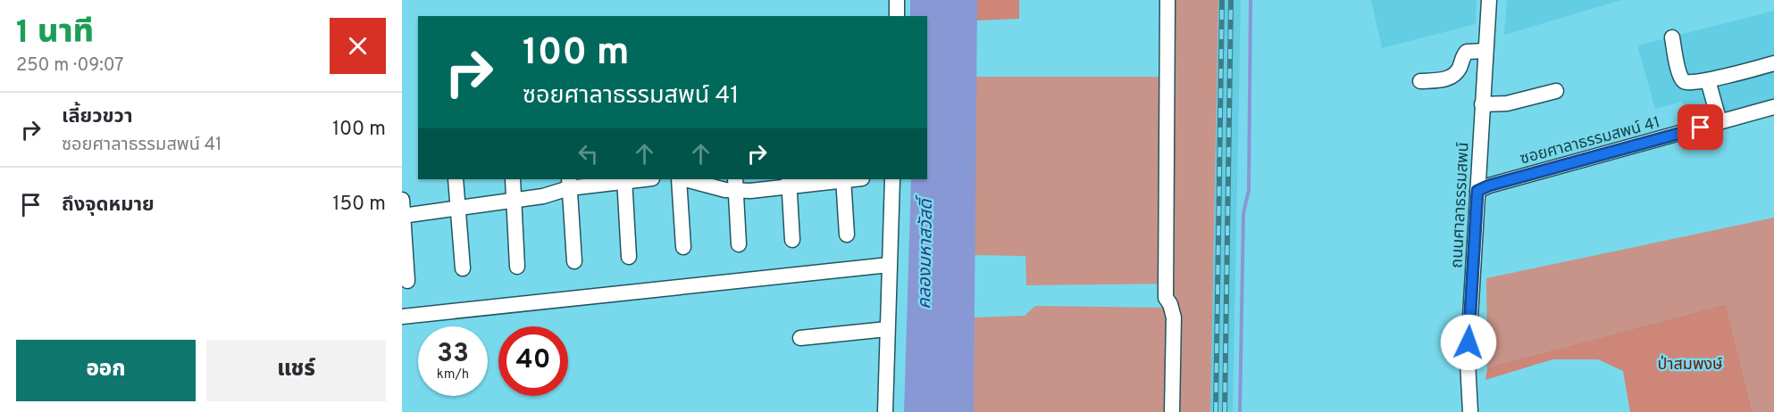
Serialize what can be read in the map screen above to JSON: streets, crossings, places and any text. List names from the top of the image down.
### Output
{
  "streets": {
    "street": ["ซอยศาลาธรรมสพน์ 41", "ถนนศาลาธรรมสพน์"]
  },
  "crossings": [
    ["ซอยศาลาธรรมสพน์ 41", "ถนนศาลาธรรมสพน์"]
  ],
  "water": ["คลองมหาสวัสดิ์"],
  "parks": ["ป่าสมพงษ์"],
  "page": {
    "heading": ["1 นาที", "250 m · 09:07"],
    "turn": ["100 m", "ซอยศาลาธรรมสพน์ 41"],
    "list": [
      {
        "name": "เลี้ยวขวา",
        "note": "ซอยศาลาธรรมสพน์ 41",
        "value": "100 m"
      },
      {
        "name": "ถึงจุดหมาย",
        "value": "150 m"
      }
    ],
    "speed": "33 km/h",
    "limit": "40",
    "buttons": ["ออก", "แชร์"]
  }
}
